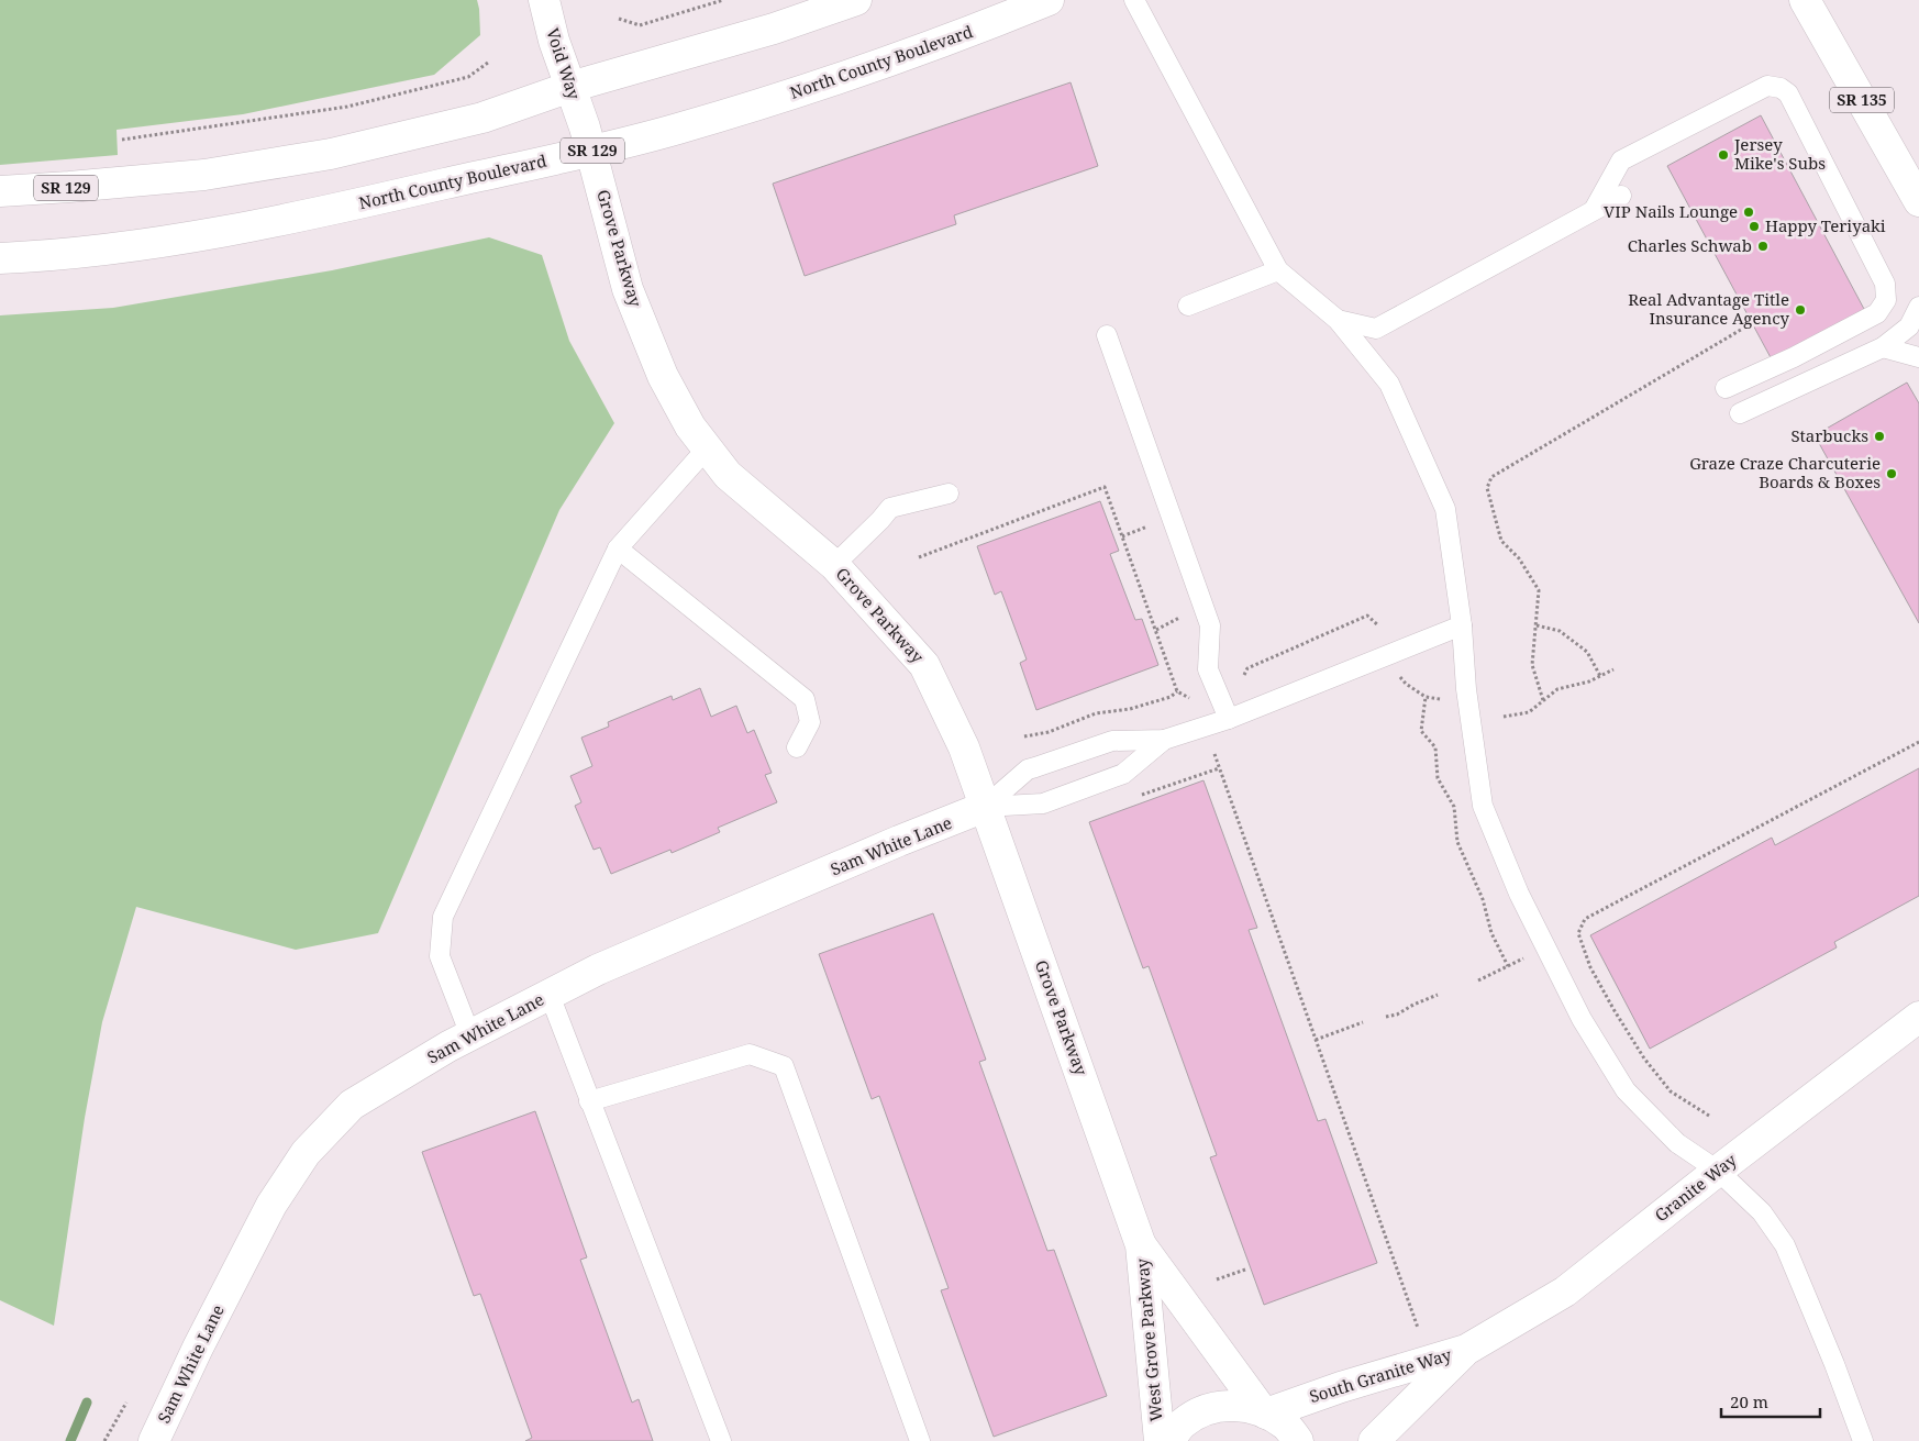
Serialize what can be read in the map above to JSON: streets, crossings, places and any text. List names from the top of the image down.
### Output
{
  "streets": {
    "street": [
      "North County Boulevard",
      "Void Way",
      "SR 135",
      "SR 129",
      "Grove Parkway",
      "Sam White Lane",
      "Granite Way",
      "West Grove Parkway",
      "South Granite Way"
    ]
  },
  "crossings": [
    ["North County Boulevard", "Void Way"],
    ["North County Boulevard", "Grove Parkway"],
    ["Void Way", "SR 129"],
    ["Void Way", "Grove Parkway"],
    ["Grove Parkway", "Sam White Lane"],
    ["Grove Parkway", "West Grove Parkway"],
    ["Granite Way", "South Granite Way"],
    ["West Grove Parkway", "South Granite Way"]
  ],
  "places": [
    "Jersey Mike's Subs",
    "VIP Nails Lounge",
    "Happy Teriyaki",
    "Charles Schwab",
    "Real Advantage Title Insurance Agency",
    "Starbucks",
    "Graze Craze Charcuterie Boards & Boxes"
  ],
  "scale_bar": "20 m"
}
